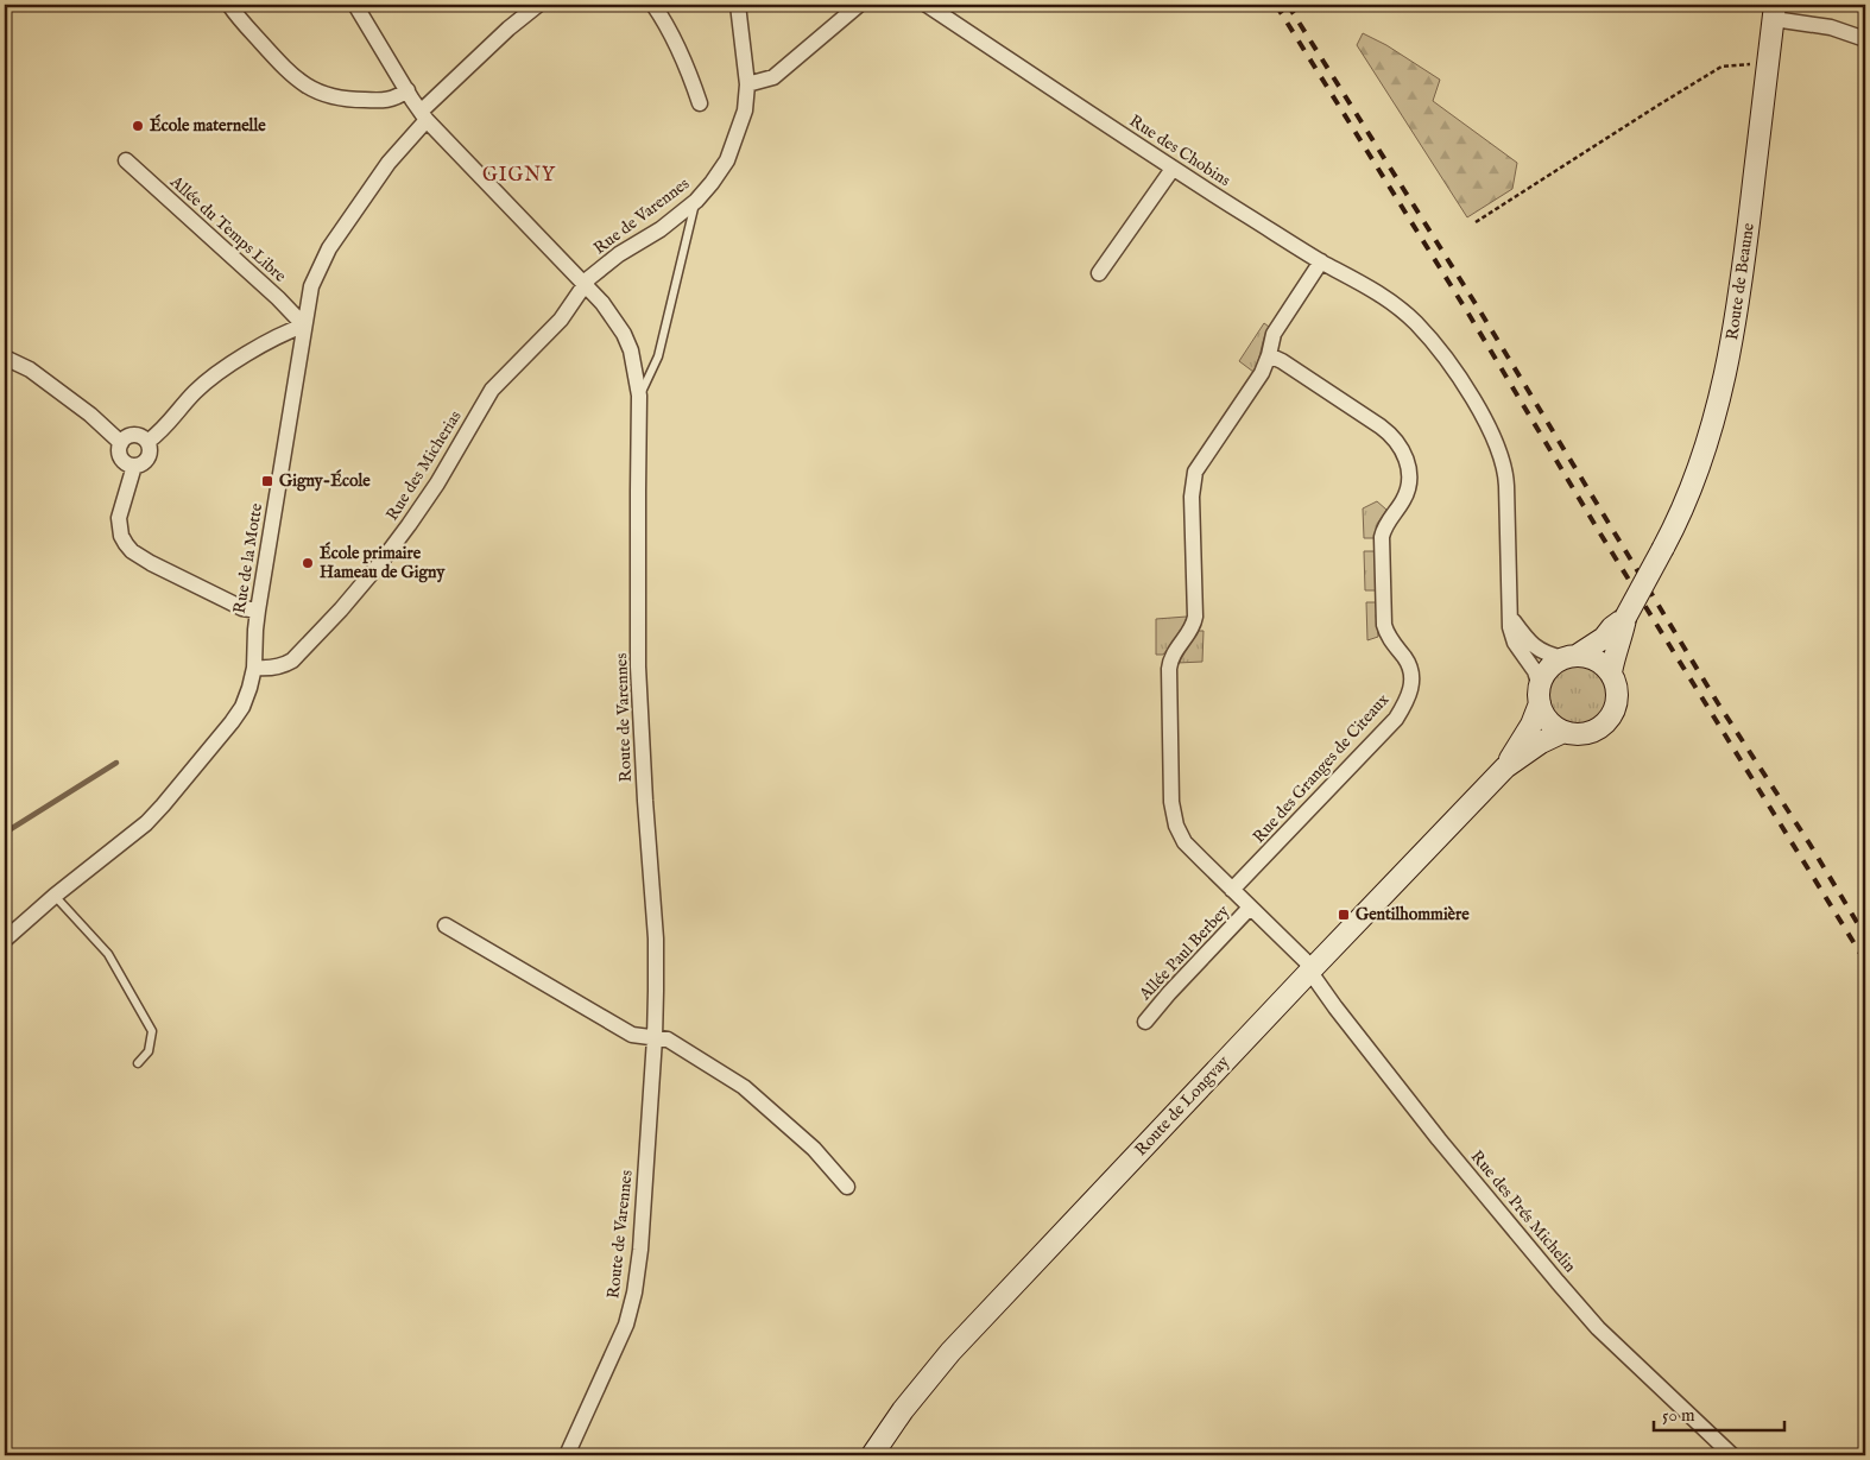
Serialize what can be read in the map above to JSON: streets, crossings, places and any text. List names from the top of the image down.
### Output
{
  "streets": {
    "street": [
      "Rue des Chobins",
      "Rue de Varennes",
      "Allée du Temps Libre",
      "Route de Beaune",
      "Rue des Micherias",
      "Rue de la Motte",
      "Route de Varennes",
      "Rue des Granges de Citeaux",
      "Allée Paul Berbey",
      "Route de Longvay",
      "Rue des Prés Michelin"
    ]
  },
  "crossings": [
    ["Rue des Chobins", "Route de Longvay"],
    ["Rue des Chobins", "Rue des Prés Michelin"],
    ["Rue de Varennes", "Rue des Micherias"],
    ["Rue de Varennes", "Route de Varennes"],
    ["Allée du Temps Libre", "Rue de la Motte"],
    ["Rue des Micherias", "Rue de la Motte"],
    ["Rue des Micherias", "Route de Varennes"],
    ["Rue de la Motte", "Route de Varennes"],
    ["Rue des Granges de Citeaux", "Rue des Prés Michelin"],
    ["Allée Paul Berbey", "Rue des Prés Michelin"],
    ["Route de Longvay", "Rue des Prés Michelin"]
  ],
  "districts": ["GIGNY"],
  "places": {
    "other": ["École maternelle", "École primaire Hameau de Gigny"],
    "transit": ["Gigny-École", "Gentilhommière"]
  },
  "scale_bar": "50 m"
}
